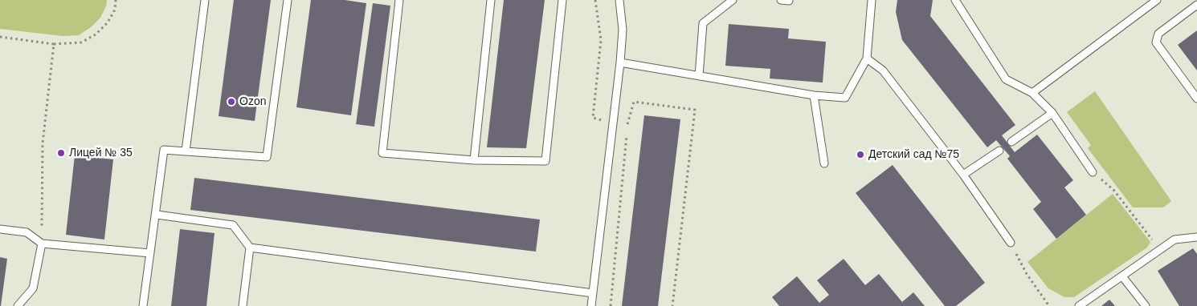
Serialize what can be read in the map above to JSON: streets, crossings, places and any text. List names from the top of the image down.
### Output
{
  "places": ["Ozon", "Лицей № 35", "Детский сад №75"]
}
